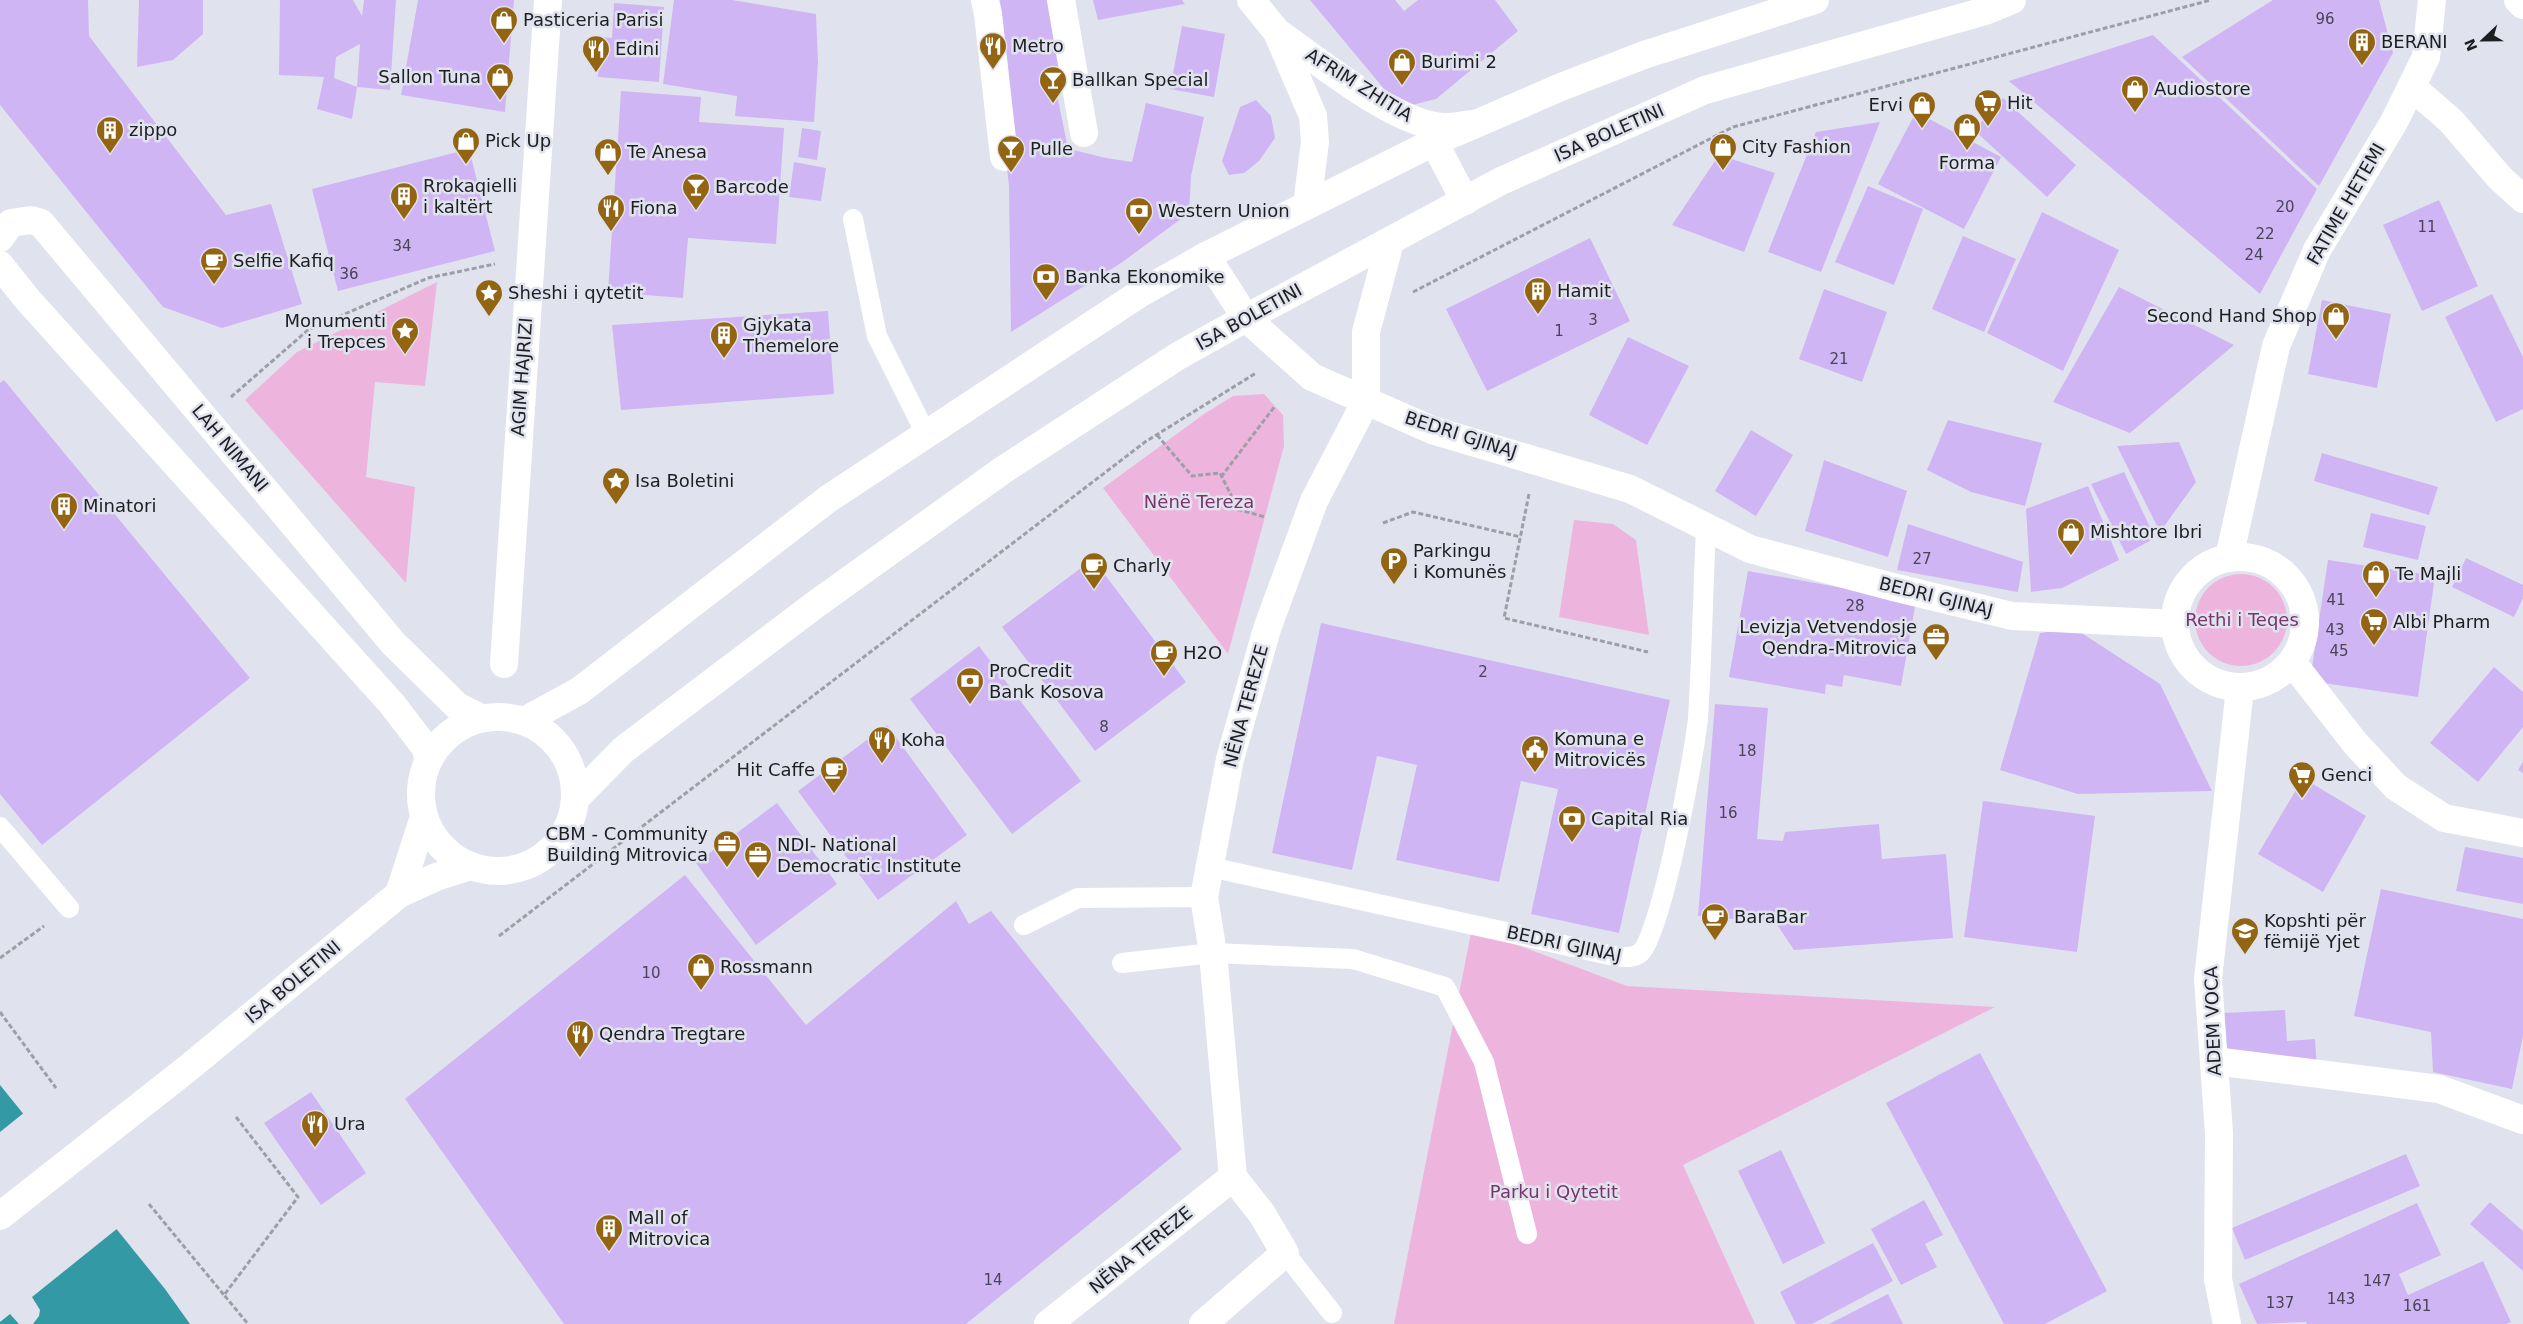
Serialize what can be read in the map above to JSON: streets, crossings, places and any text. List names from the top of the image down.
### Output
{
  "streets": {
    "street": [
      "AFRIM ZHITIA",
      "ISA BOLETINI",
      "FATIME HETEMI",
      "AGIM HAJRIZI",
      "BEDRI GJINAJ",
      "LAH NIMANI",
      "NËNA TEREZE",
      "ADEM VOCA"
    ]
  },
  "crossings": [
    ["ISA BOLETINI", "LAH NIMANI"],
    ["FATIME HETEMI", "BEDRI GJINAJ"],
    ["FATIME HETEMI", "ADEM VOCA"],
    ["BEDRI GJINAJ", "NËNA TEREZE"],
    ["BEDRI GJINAJ", "ADEM VOCA"]
  ],
  "parks": ["Nënë Tereza", "Rethi i Teqes", "Parku i Qytetit"],
  "places": {
    "shop": [
      "Pasticeria Parisi",
      "Burimi 2",
      "Sallon Tuna",
      "Audiostore",
      "Ervi",
      "Forma",
      "Pick Up",
      "City Fashion",
      "Te Anesa",
      "Second Hand Shop",
      "Mishtore Ibri",
      "Te Majli",
      "Rossmann"
    ],
    "building": [
      "BERANI",
      "zippo",
      "Rrokaqielli i kaltërt",
      "Hamit",
      "Gjykata Themelore",
      "Minatori",
      "Mall of Mitrovica"
    ],
    "restaurant": [
      "Metro",
      "Edini",
      "Fiona",
      "Koha",
      "Qendra Tregtare",
      "Ura"
    ],
    "bar": ["Ballkan Special", "Pulle", "Barcode"],
    "supermarket": ["Hit", "Albi Pharm", "Genci"],
    "bank": [
      "Western Union",
      "Banka Ekonomike",
      "ProCredit Bank Kosova",
      "Capital Ria"
    ],
    "cafe": [
      "Selfie Kafiq",
      "Charly",
      "H2O",
      "Hit Caffe",
      "BaraBar"
    ],
    "place": ["Sheshi i qytetit", "Monumenti i Trepces", "Isa Boletini"],
    "parking": ["Parkingu i Komunës"],
    "office": ["Levizja Vetvendosje Qendra-Mitrovica", "CBM - Community Building Mitrovica", "NDI- National Democratic Institute"],
    "public building": ["Komuna e Mitrovicës"],
    "school or university": ["Kopshti për fëmijë Yjet"]
  },
  "house_numbers": [
    "96",
    "20",
    "11",
    "22",
    "34",
    "24",
    "36",
    "3",
    "1",
    "21",
    "27",
    "41",
    "28",
    "43",
    "45",
    "2",
    "8",
    "18",
    "16",
    "10",
    "14",
    "147",
    "143",
    "137",
    "161"
  ],
  "north": "left"
}
